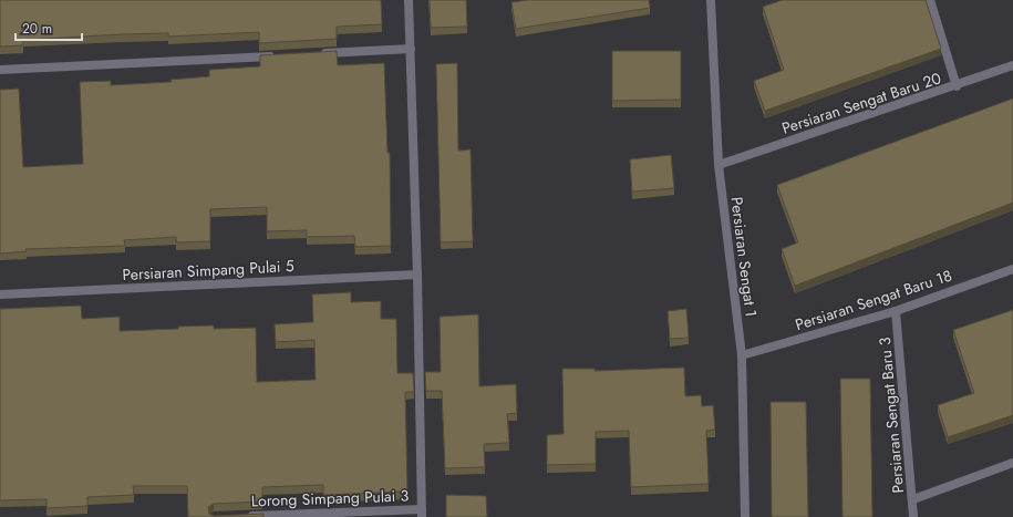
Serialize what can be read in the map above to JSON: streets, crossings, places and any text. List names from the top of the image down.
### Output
{
  "streets": {
    "street": [
      "Persiaran Sengat Baru 20",
      "Persiaran Sengat 1",
      "Persiaran Simpang Pulai 5",
      "Persiaran Sengat Baru 18",
      "Persiaran Sengat Baru 3",
      "Lorong Simpang Pulai 3"
    ]
  },
  "crossings": [
    ["Persiaran Sengat Baru 20", "Persiaran Sengat 1"],
    ["Persiaran Sengat 1", "Persiaran Sengat Baru 18"],
    ["Persiaran Sengat Baru 18", "Persiaran Sengat Baru 3"]
  ],
  "scale_bar": "20 m"
}
